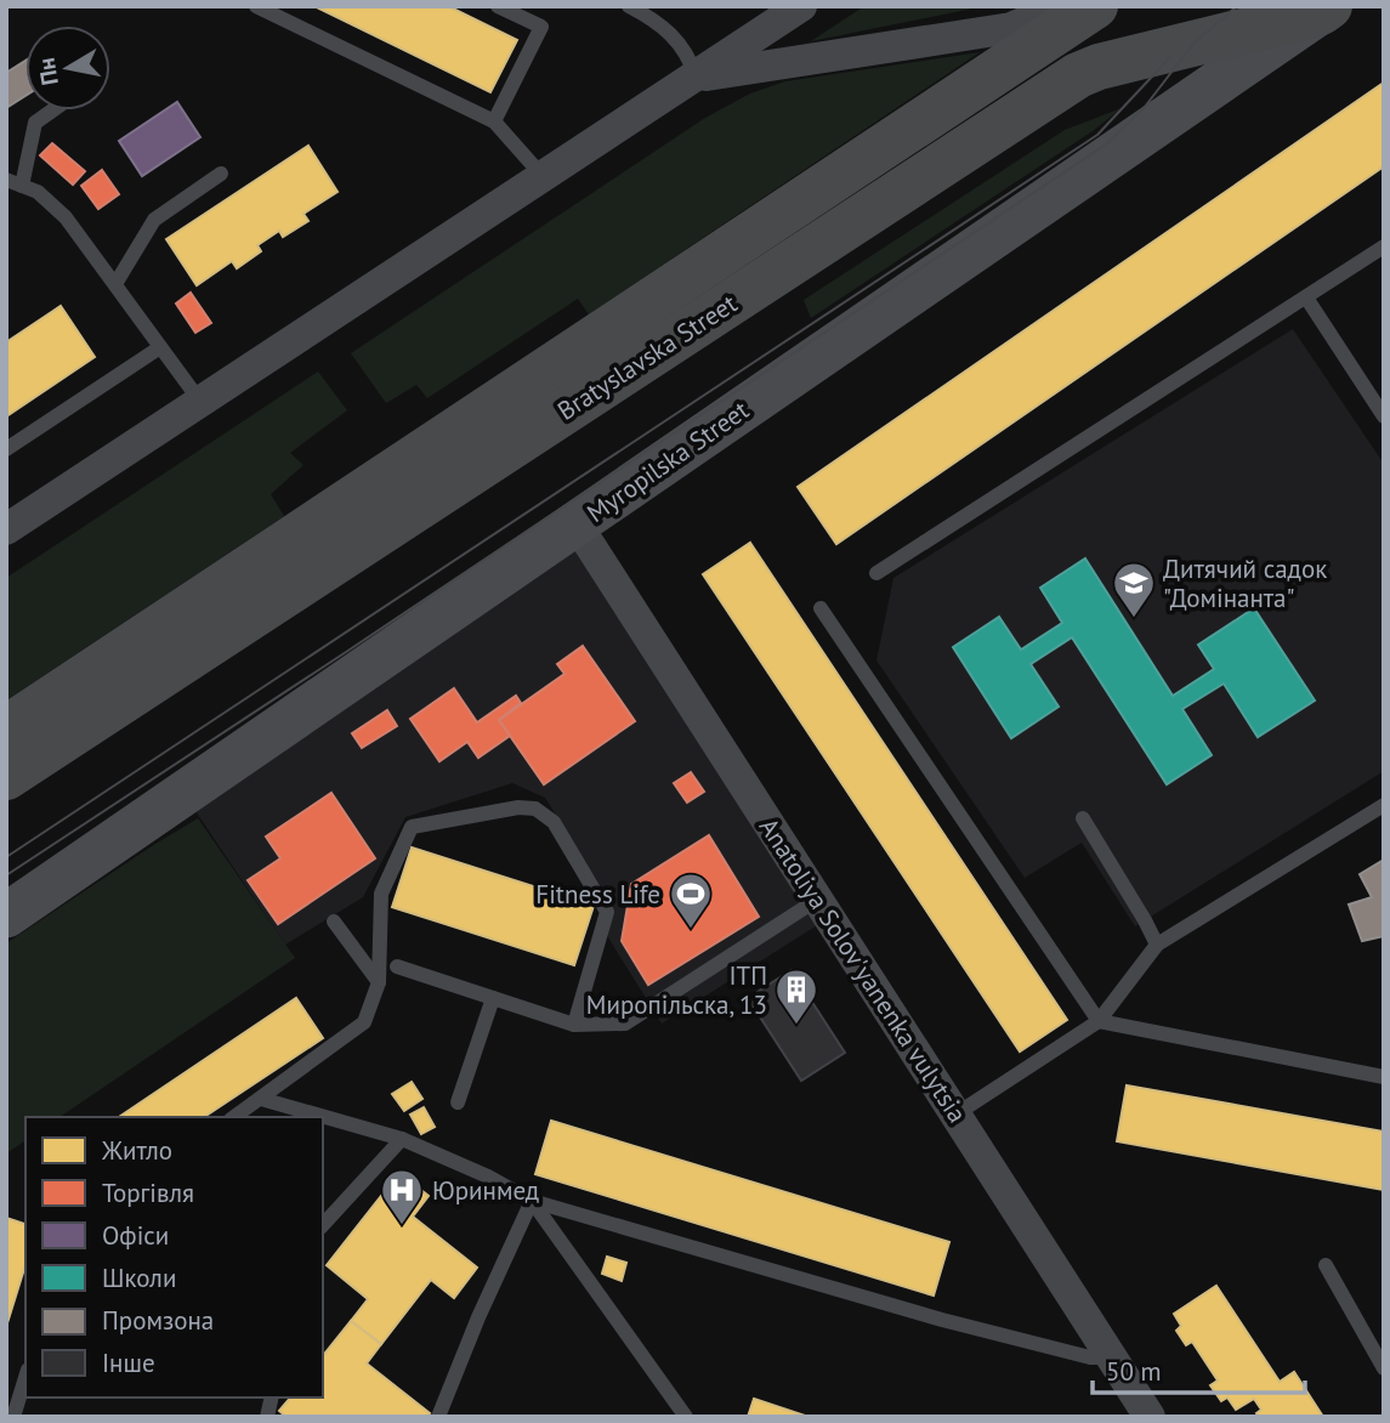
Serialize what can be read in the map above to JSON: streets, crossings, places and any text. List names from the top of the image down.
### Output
{
  "streets": {
    "main road": ["Bratyslavska Street"],
    "street": ["Myropilska Street", "Anatoliya Solov'yanenka vulytsia"]
  },
  "crossings": [
    ["Bratyslavska Street", "Myropilska Street"],
    ["Myropilska Street", "Anatoliya Solov'yanenka vulytsia"]
  ],
  "places": {
    "school or university": ["Дитячий садок \"Домінанта\""],
    "sports": ["Fitness Life"],
    "building": ["ІТП Миропільска, 13"],
    "hospital": ["Юринмед"]
  },
  "legend": [
    "Житло",
    "Торгівля",
    "Офіси",
    "Школи",
    "Промзона",
    "Інше"
  ],
  "scale_bar": "50 m",
  "north": "left"
}
